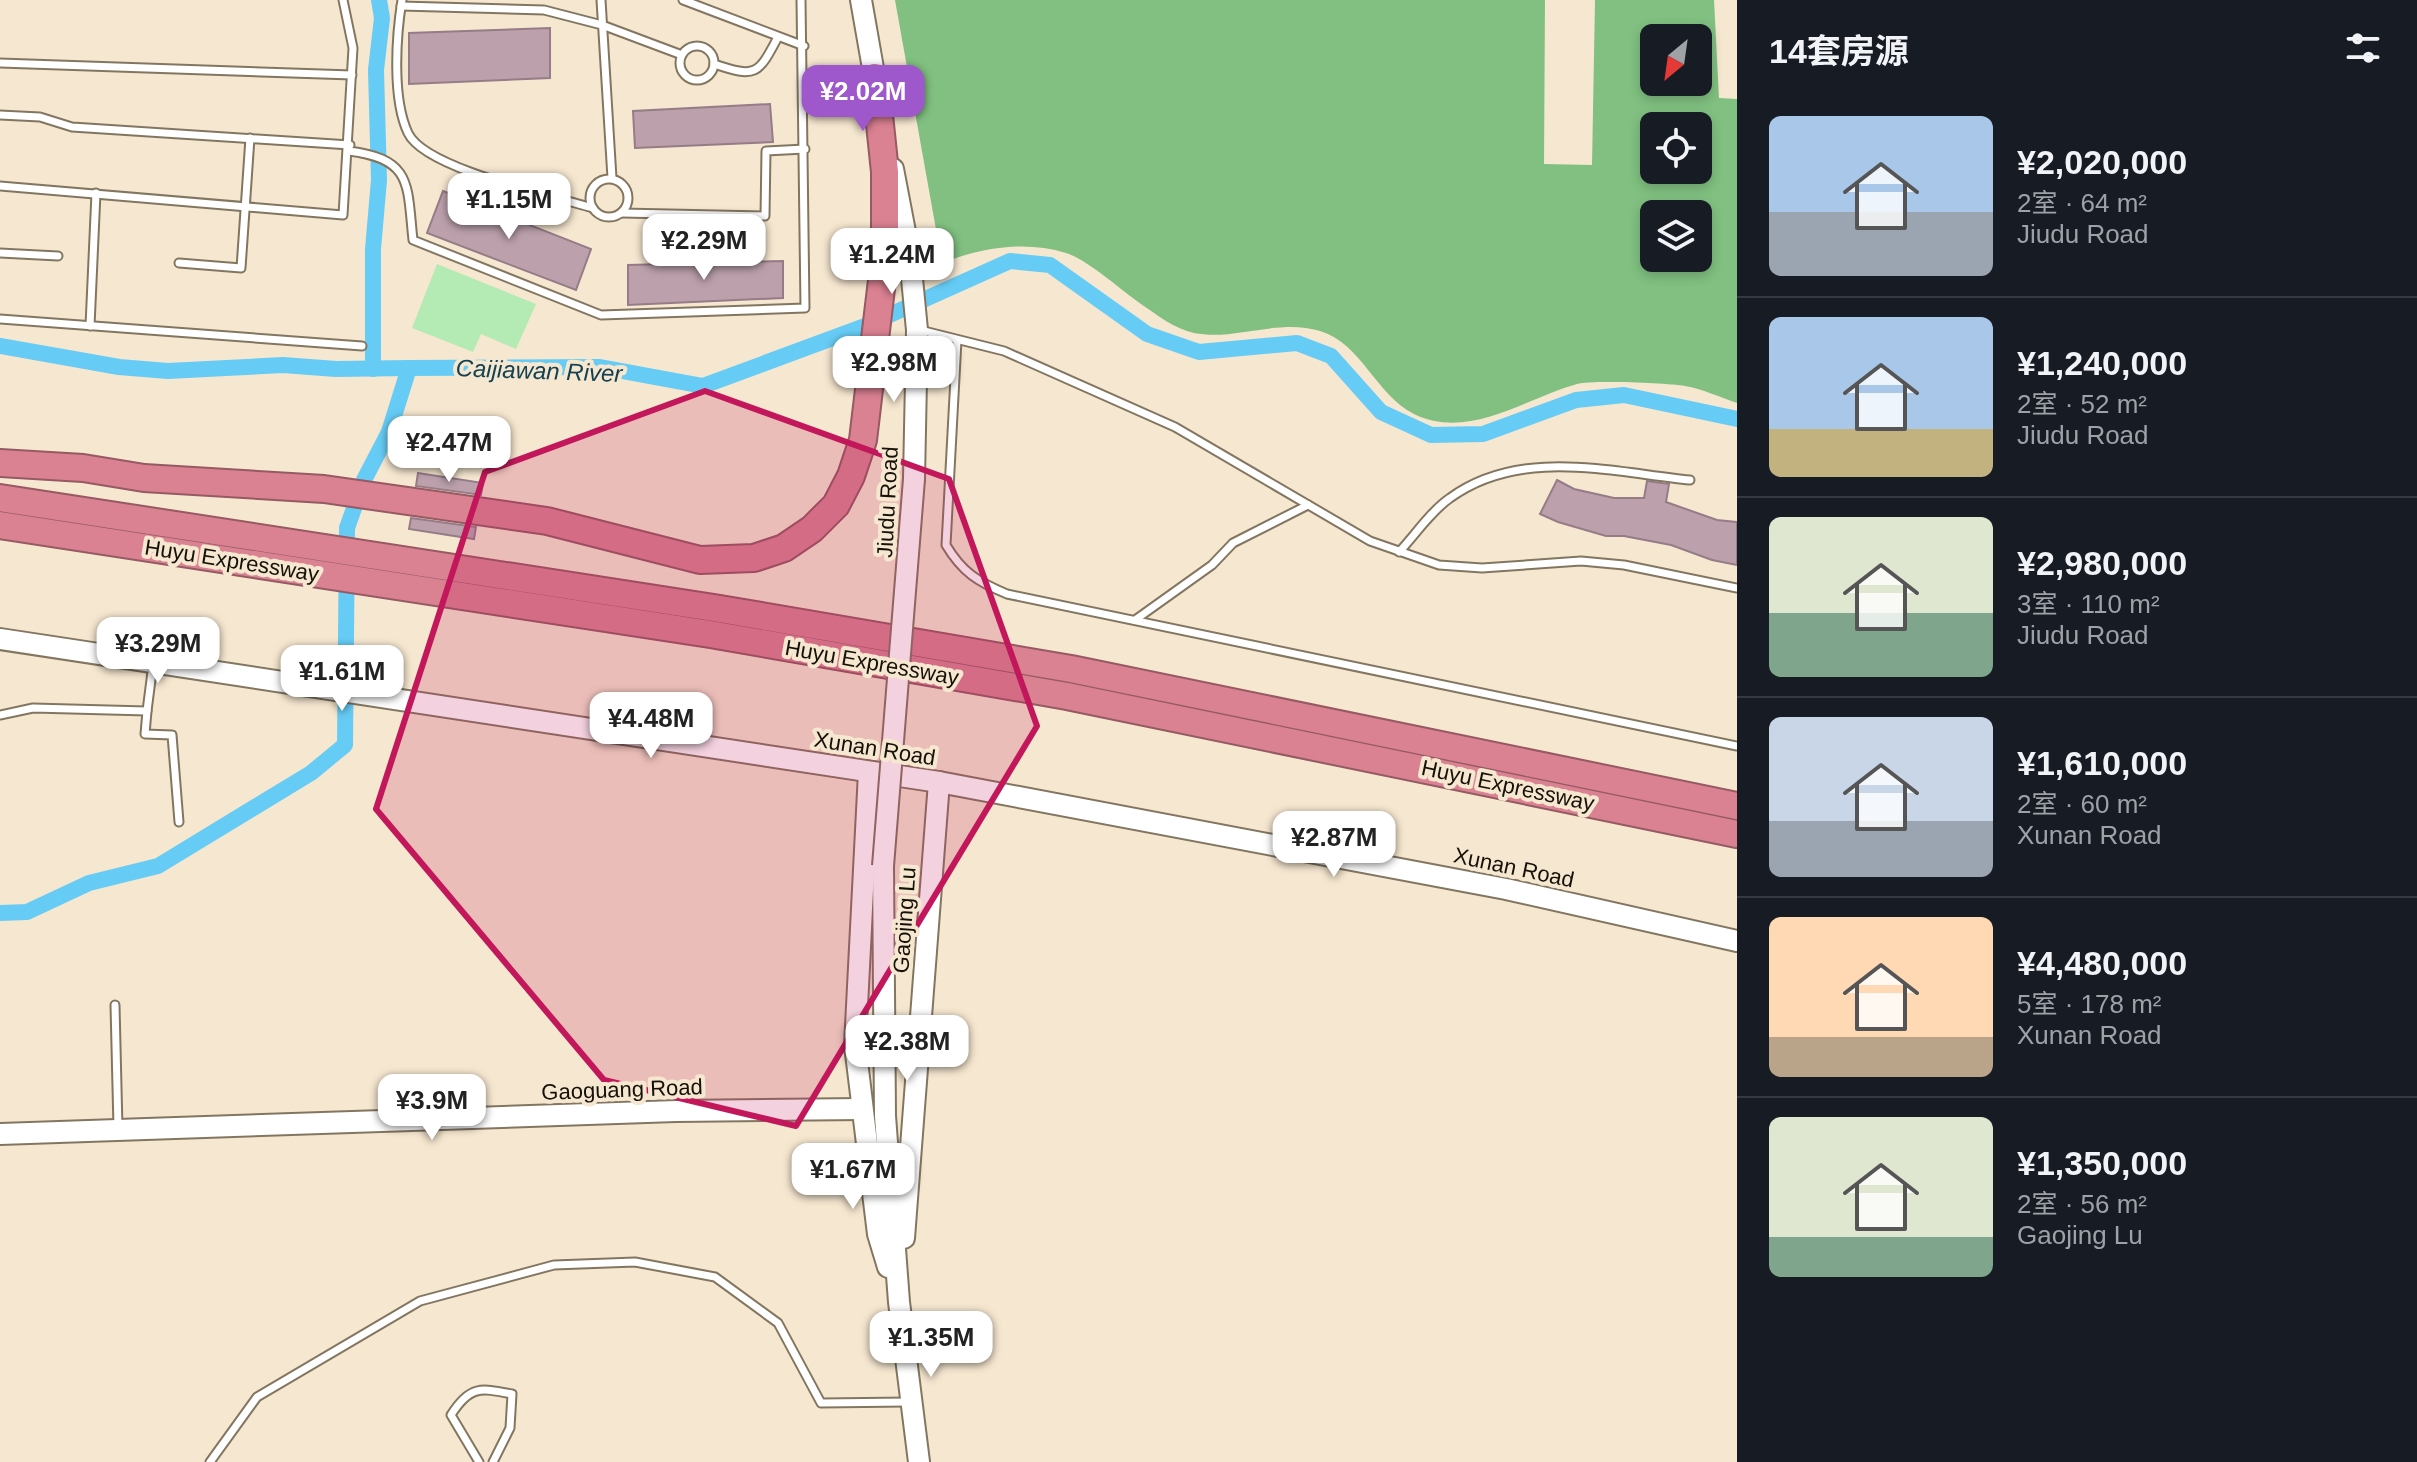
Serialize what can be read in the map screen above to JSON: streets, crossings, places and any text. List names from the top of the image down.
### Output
{
  "streets": {
    "highway": ["Huyu Expressway"],
    "street": [
      "Jiudu Road",
      "Xunan Road",
      "Gaojing Lu",
      "Gaoguang Road"
    ]
  },
  "crossings": [
    ["Jiudu Road", "Gaojing Lu"],
    ["Xunan Road", "Gaojing Lu"]
  ],
  "water": ["Caijiawan River"],
  "north": "bottom left",
  "page": {
    "heading": "14套房源",
    "price": [
      "¥2.02M",
      "¥1.15M",
      "¥2.29M",
      "¥1.24M",
      "¥2.98M",
      "¥2.47M",
      "¥3.29M",
      "¥1.61M",
      "¥4.48M",
      "¥2.87M",
      "¥2.38M",
      "¥3.9M",
      "¥1.67M",
      "¥1.35M"
    ],
    "list": [
      {
        "name": "¥2,020,000",
        "note": "2室 · 64 m² · Jiudu Road"
      },
      {
        "name": "¥1,240,000",
        "note": "2室 · 52 m² · Jiudu Road"
      },
      {
        "name": "¥2,980,000",
        "note": "3室 · 110 m² · Jiudu Road"
      },
      {
        "name": "¥1,610,000",
        "note": "2室 · 60 m² · Xunan Road"
      },
      {
        "name": "¥4,480,000",
        "note": "5室 · 178 m² · Xunan Road"
      },
      {
        "name": "¥1,350,000",
        "note": "2室 · 56 m² · Gaojing Lu"
      }
    ]
  }
}
